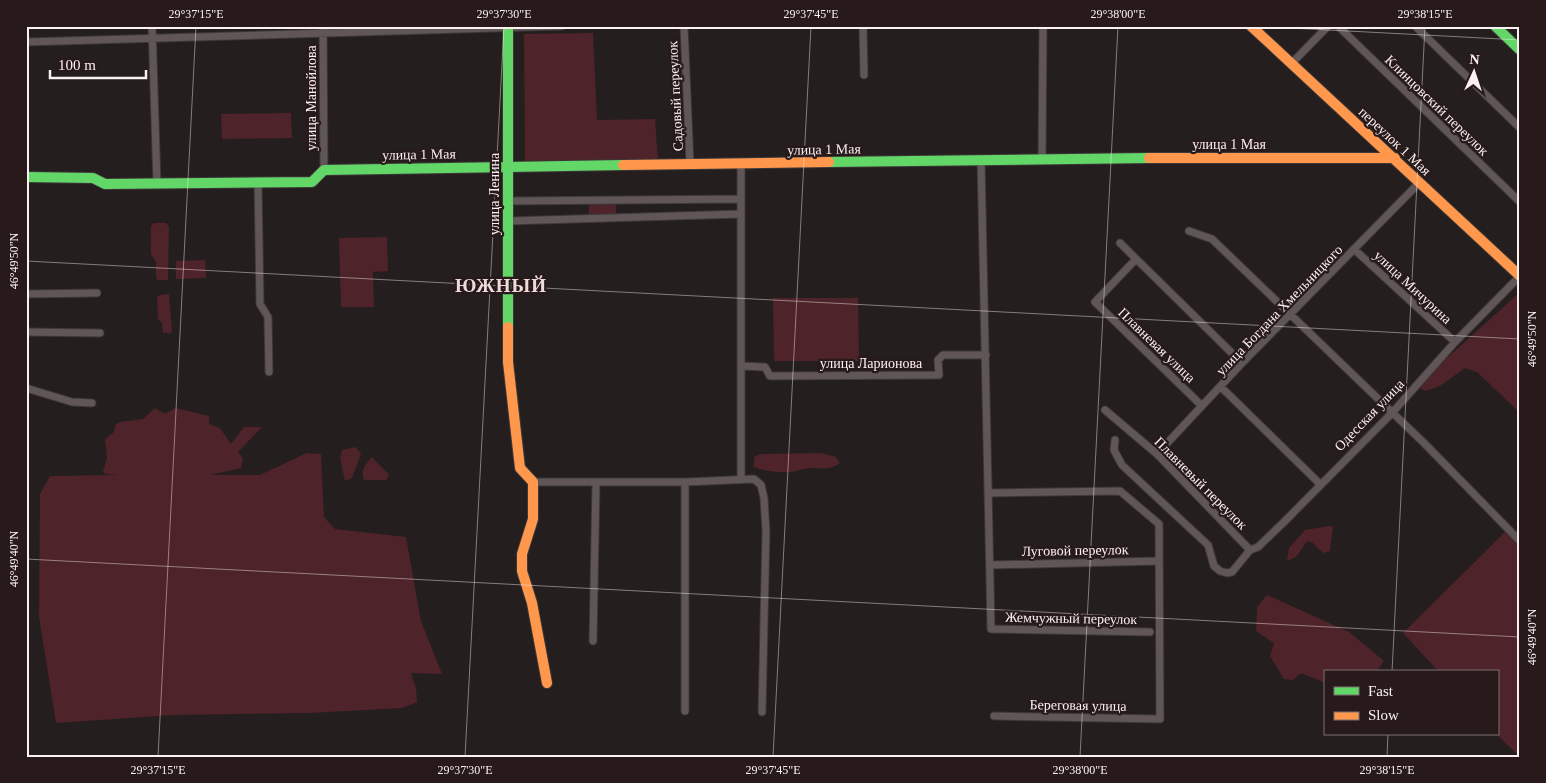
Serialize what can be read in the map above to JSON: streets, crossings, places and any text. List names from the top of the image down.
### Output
{
  "streets": {
    "street": [
      "Садовый переулок",
      "улица Манойлова",
      "Клинцовский переулок",
      "переулок 1 Мая",
      "улица 1 Мая",
      "улица Ленина",
      "улица Мичурина",
      "улица Богдана Хмельницкого",
      "Плавневая улица",
      "улица Ларионова",
      "Одесская улица",
      "Плавневый переулок",
      "Луговой переулок",
      "Жемчужный переулок",
      "Береговая улица"
    ]
  },
  "crossings": [
    ["Садовый переулок", "улица 1 Мая"],
    ["улица Манойлова", "улица 1 Мая"],
    ["переулок 1 Мая", "улица 1 Мая"],
    ["переулок 1 Мая", "улица Богдана Хмельницкого"],
    ["переулок 1 Мая", "Одесская улица"],
    ["улица 1 Мая", "улица Ленина"],
    ["улица Мичурина", "улица Богдана Хмельницкого"],
    ["улица Мичурина", "Одесская улица"],
    ["улица Богдана Хмельницкого", "Плавневая улица"],
    ["улица Богдана Хмельницкого", "Плавневый переулок"],
    ["Одесская улица", "Плавневый переулок"],
    ["Луговой переулок", "Жемчужный переулок"],
    ["Луговой переулок", "Береговая улица"]
  ],
  "districts": ["ЮЖНЫЙ"],
  "legend": ["Fast", "Slow"],
  "scale_bar": "100 m",
  "north": "top",
  "coordinates": [
    "29°37'15\"E",
    "29°37'30\"E",
    "29°37'45\"E",
    "29°38'00\"E",
    "29°38'15\"E",
    "46°49'50\"N",
    "46°49'40\"N"
  ]
}
